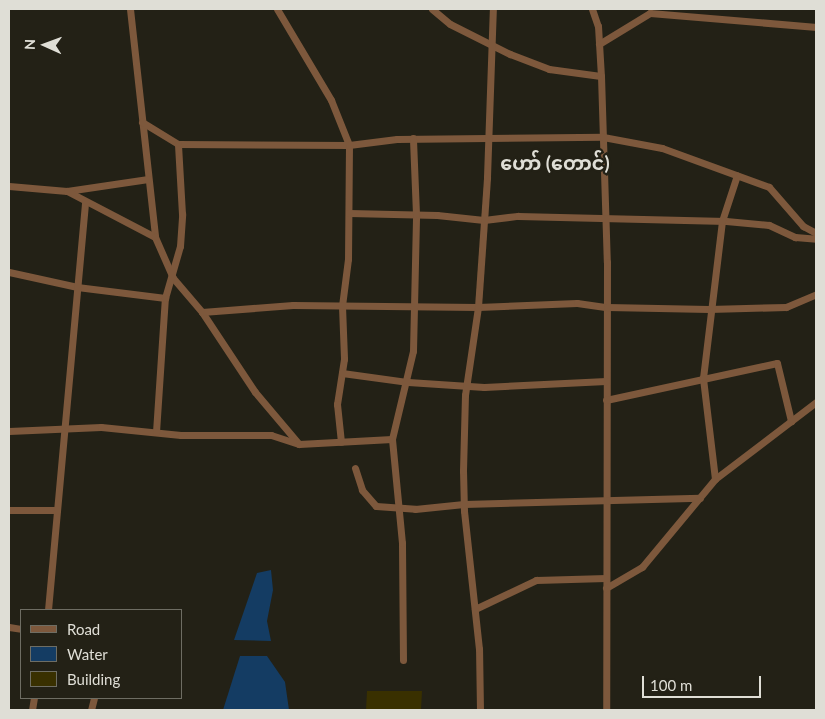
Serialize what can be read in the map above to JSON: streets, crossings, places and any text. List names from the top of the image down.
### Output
{
  "districts": ["ဟော် (တောင်)"],
  "legend": ["Road", "Water", "Building"],
  "scale_bar": "100 m",
  "north": "left"
}
